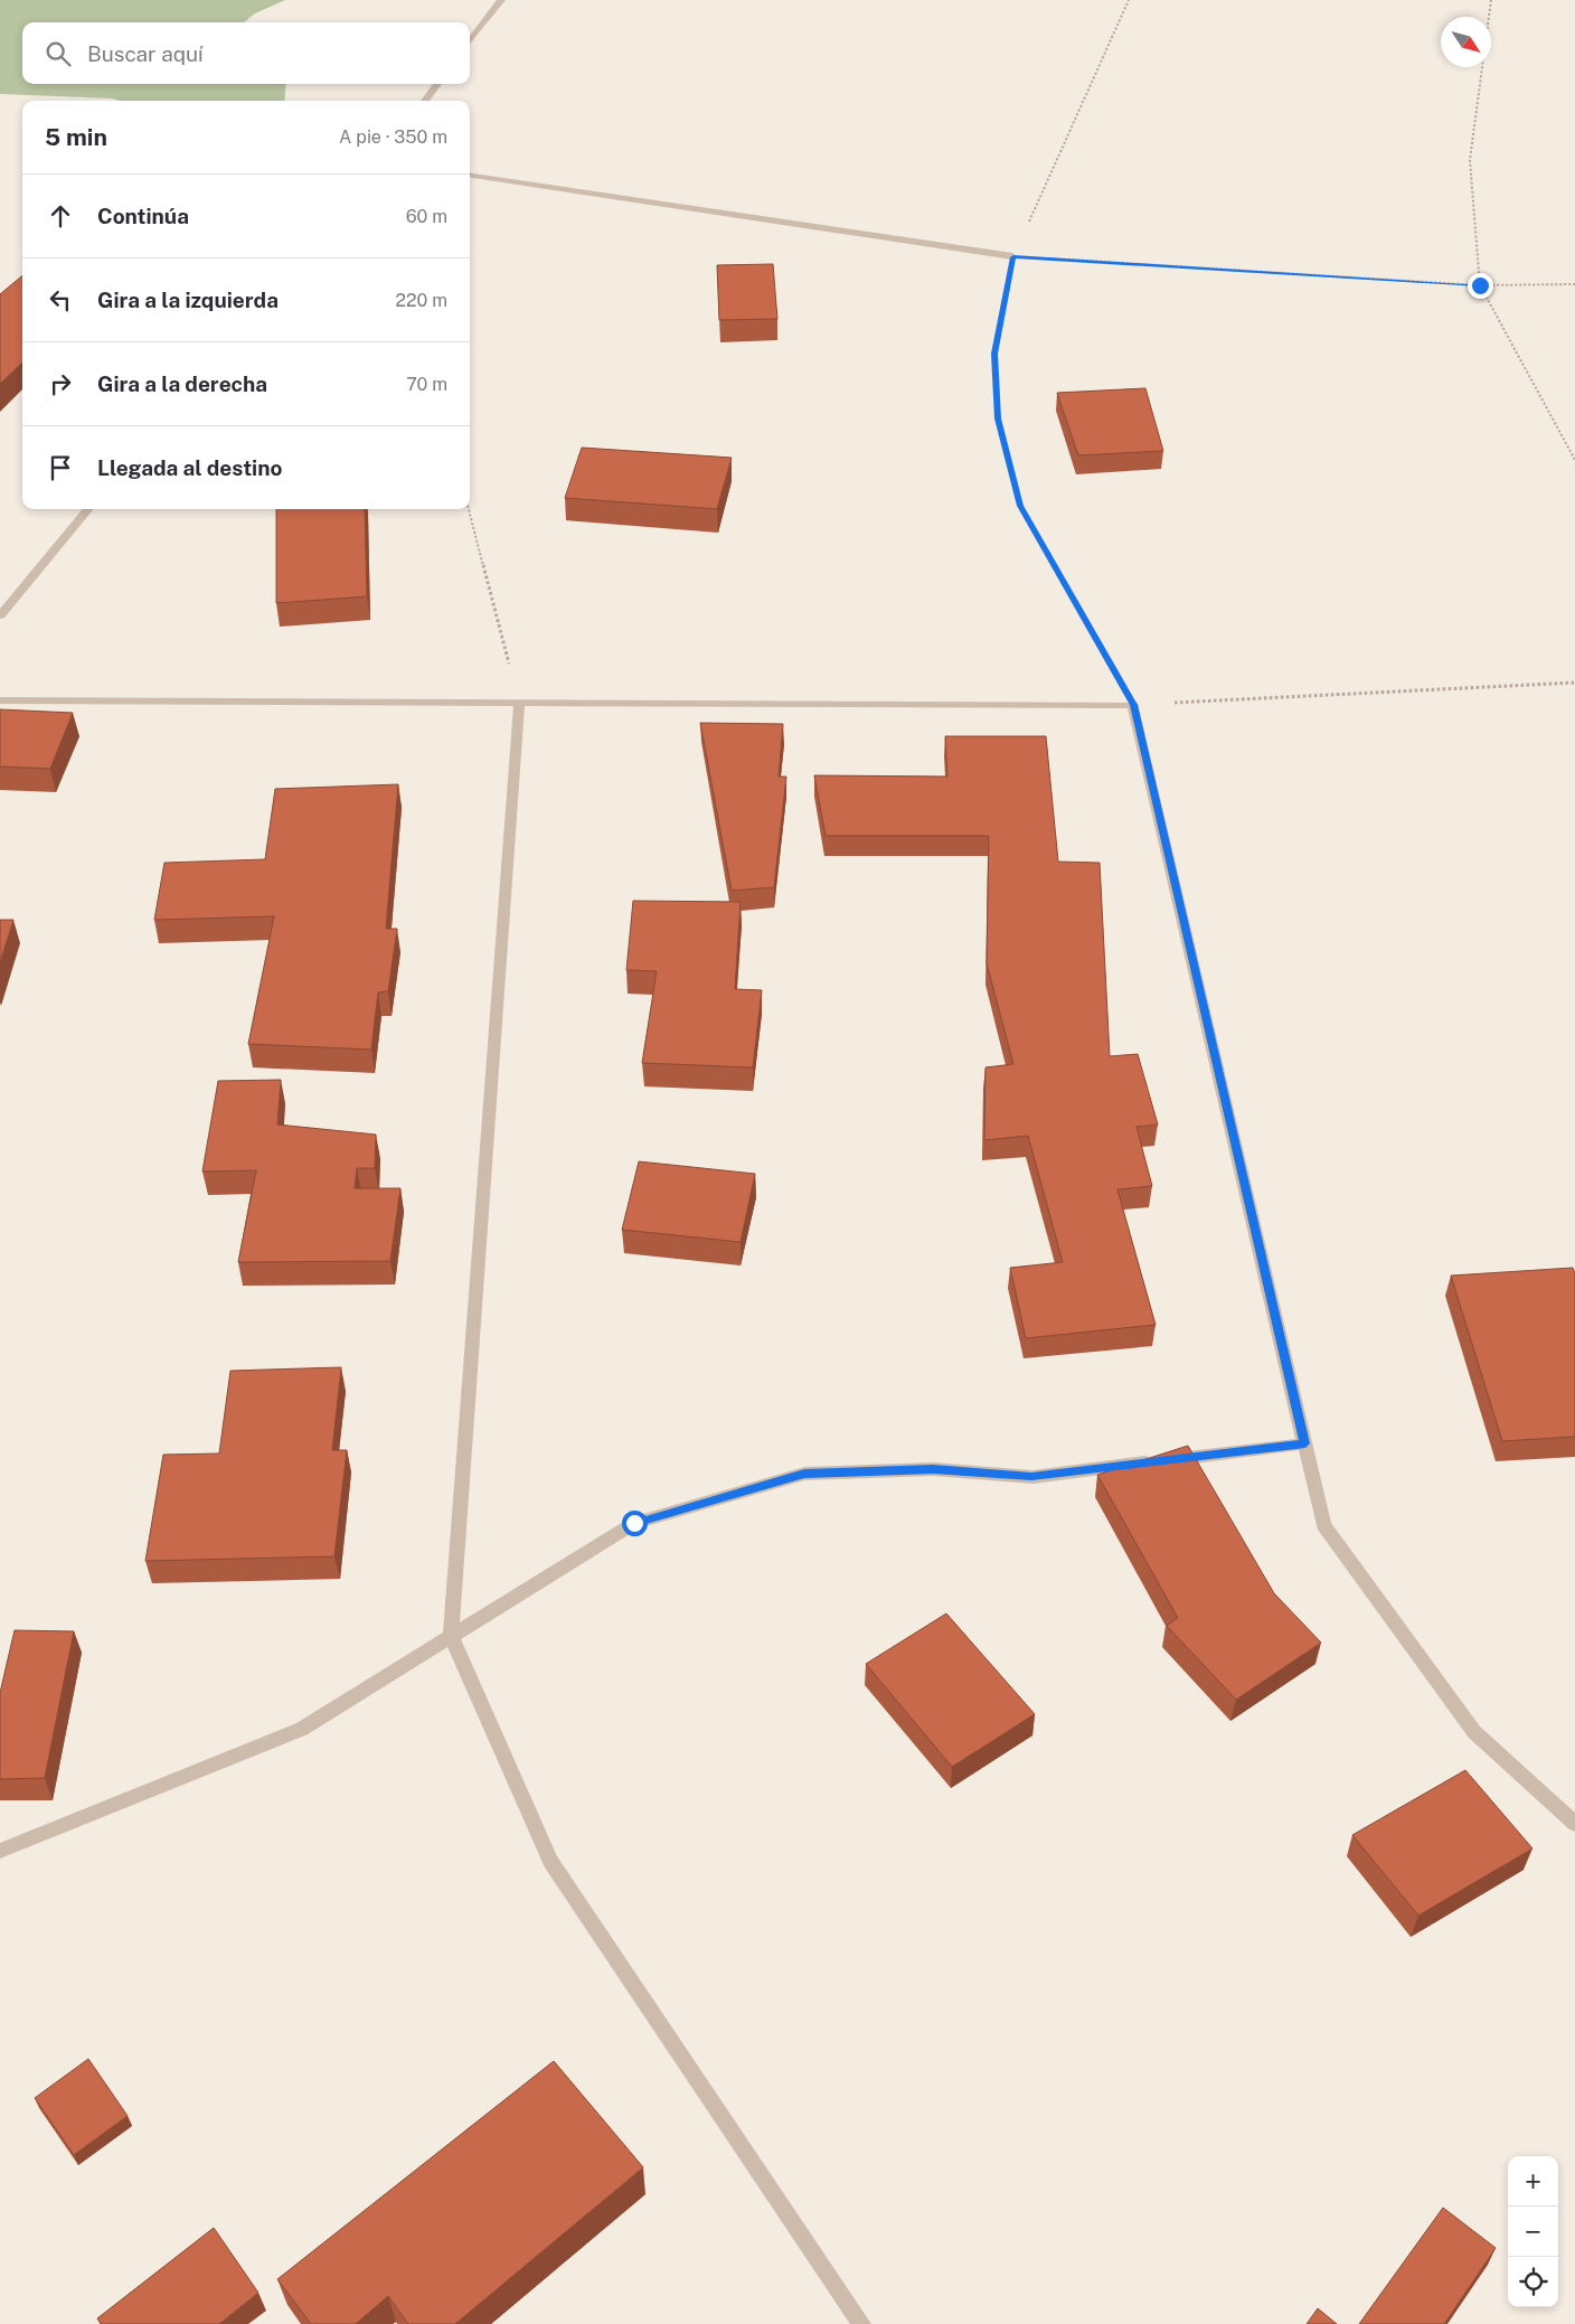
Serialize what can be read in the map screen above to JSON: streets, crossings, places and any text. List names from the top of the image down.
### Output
{
  "north": "bottom right",
  "page": {
    "search": "Buscar aquí",
    "heading": ["5 min", "A pie · 350 m"],
    "list": [
      ["Continúa", "60 m"],
      ["Gira a la izquierda", "220 m"],
      ["Gira a la derecha", "70 m"],
      "Llegada al destino"
    ],
    "map_buttons": ["+", "−"]
  }
}
